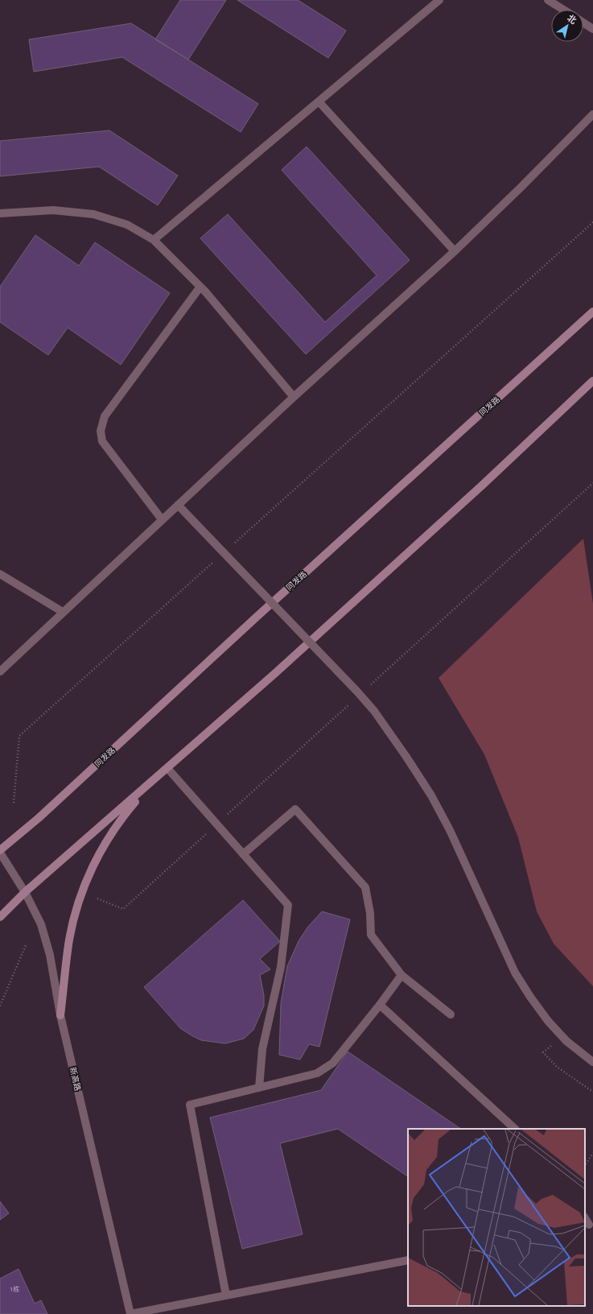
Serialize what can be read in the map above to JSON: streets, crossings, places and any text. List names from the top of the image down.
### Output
{
  "streets": {
    "main road": ["同发路"],
    "street": ["新高路"]
  },
  "house_numbers": ["1栋"],
  "north": "top right"
}
